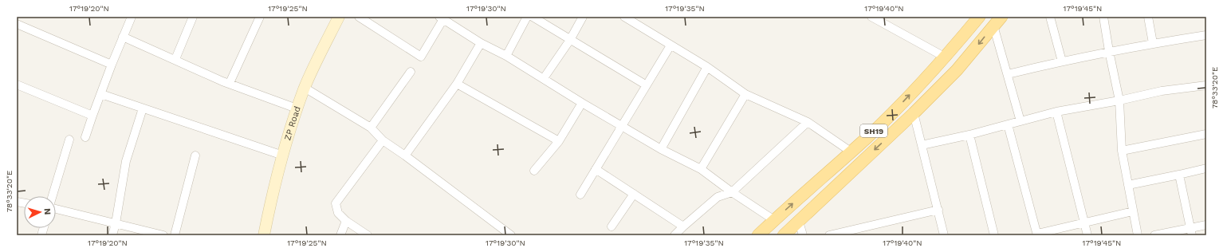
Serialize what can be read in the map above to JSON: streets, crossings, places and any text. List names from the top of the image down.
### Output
{
  "streets": {
    "main road": ["SH19"],
    "street": ["ZP Road"]
  },
  "north": "right",
  "coordinates": [
    "17°19'20\"N",
    "17°19'25\"N",
    "17°19'30\"N",
    "17°19'35\"N",
    "17°19'40\"N",
    "17°19'45\"N",
    "78°33'20\"E"
  ]
}
